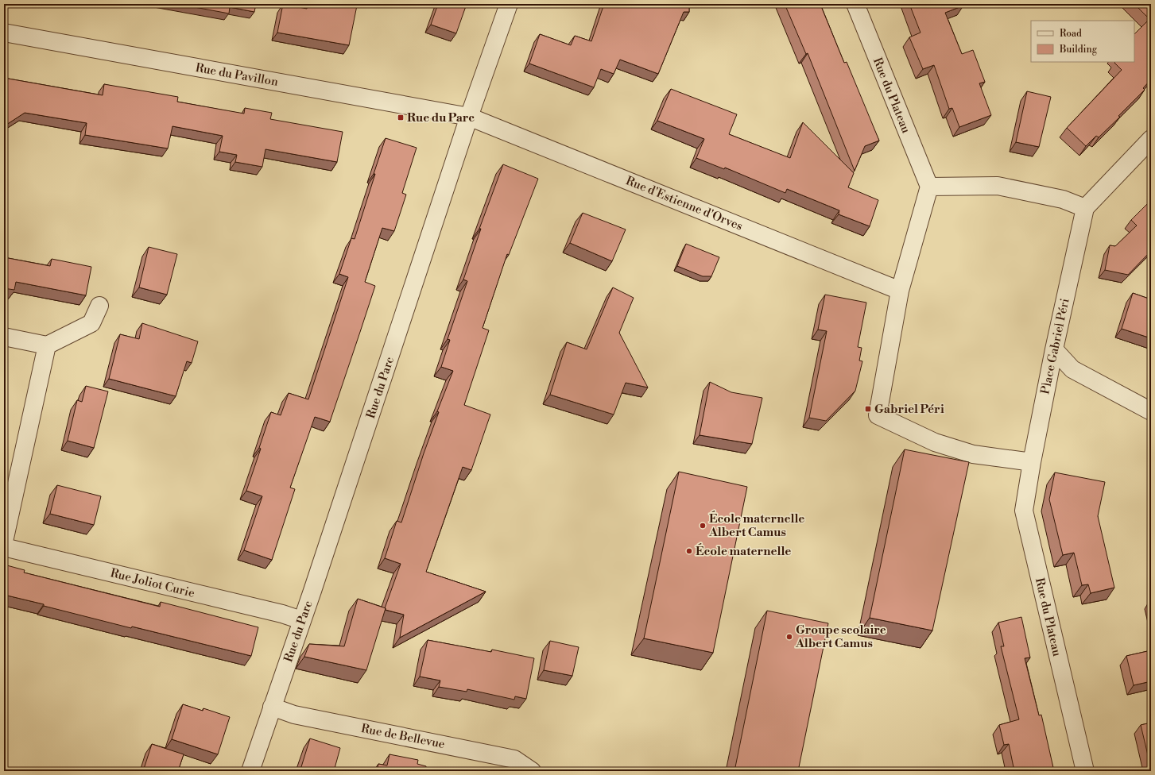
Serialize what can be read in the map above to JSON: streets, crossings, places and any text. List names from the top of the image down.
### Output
{
  "streets": {
    "street": [
      "Rue du Pavillon",
      "Rue du Plateau",
      "Rue d'Estienne d'Orves",
      "Place Gabriel Péri",
      "Rue du Parc",
      "Rue Joliot Curie",
      "Rue de Bellevue"
    ]
  },
  "crossings": [
    ["Rue du Pavillon", "Rue d'Estienne d'Orves"],
    ["Rue du Pavillon", "Rue du Parc"],
    ["Rue du Plateau", "Place Gabriel Péri"],
    ["Rue d'Estienne d'Orves", "Rue du Parc"],
    ["Rue du Parc", "Rue Joliot Curie"],
    ["Rue du Parc", "Rue de Bellevue"]
  ],
  "places": {
    "transit": ["Rue du Parc", "Gabriel Péri"],
    "other": ["École maternelle Albert Camus", "École maternelle", "Groupe scolaire Albert Camus"]
  },
  "legend": ["Road", "Building"]
}
